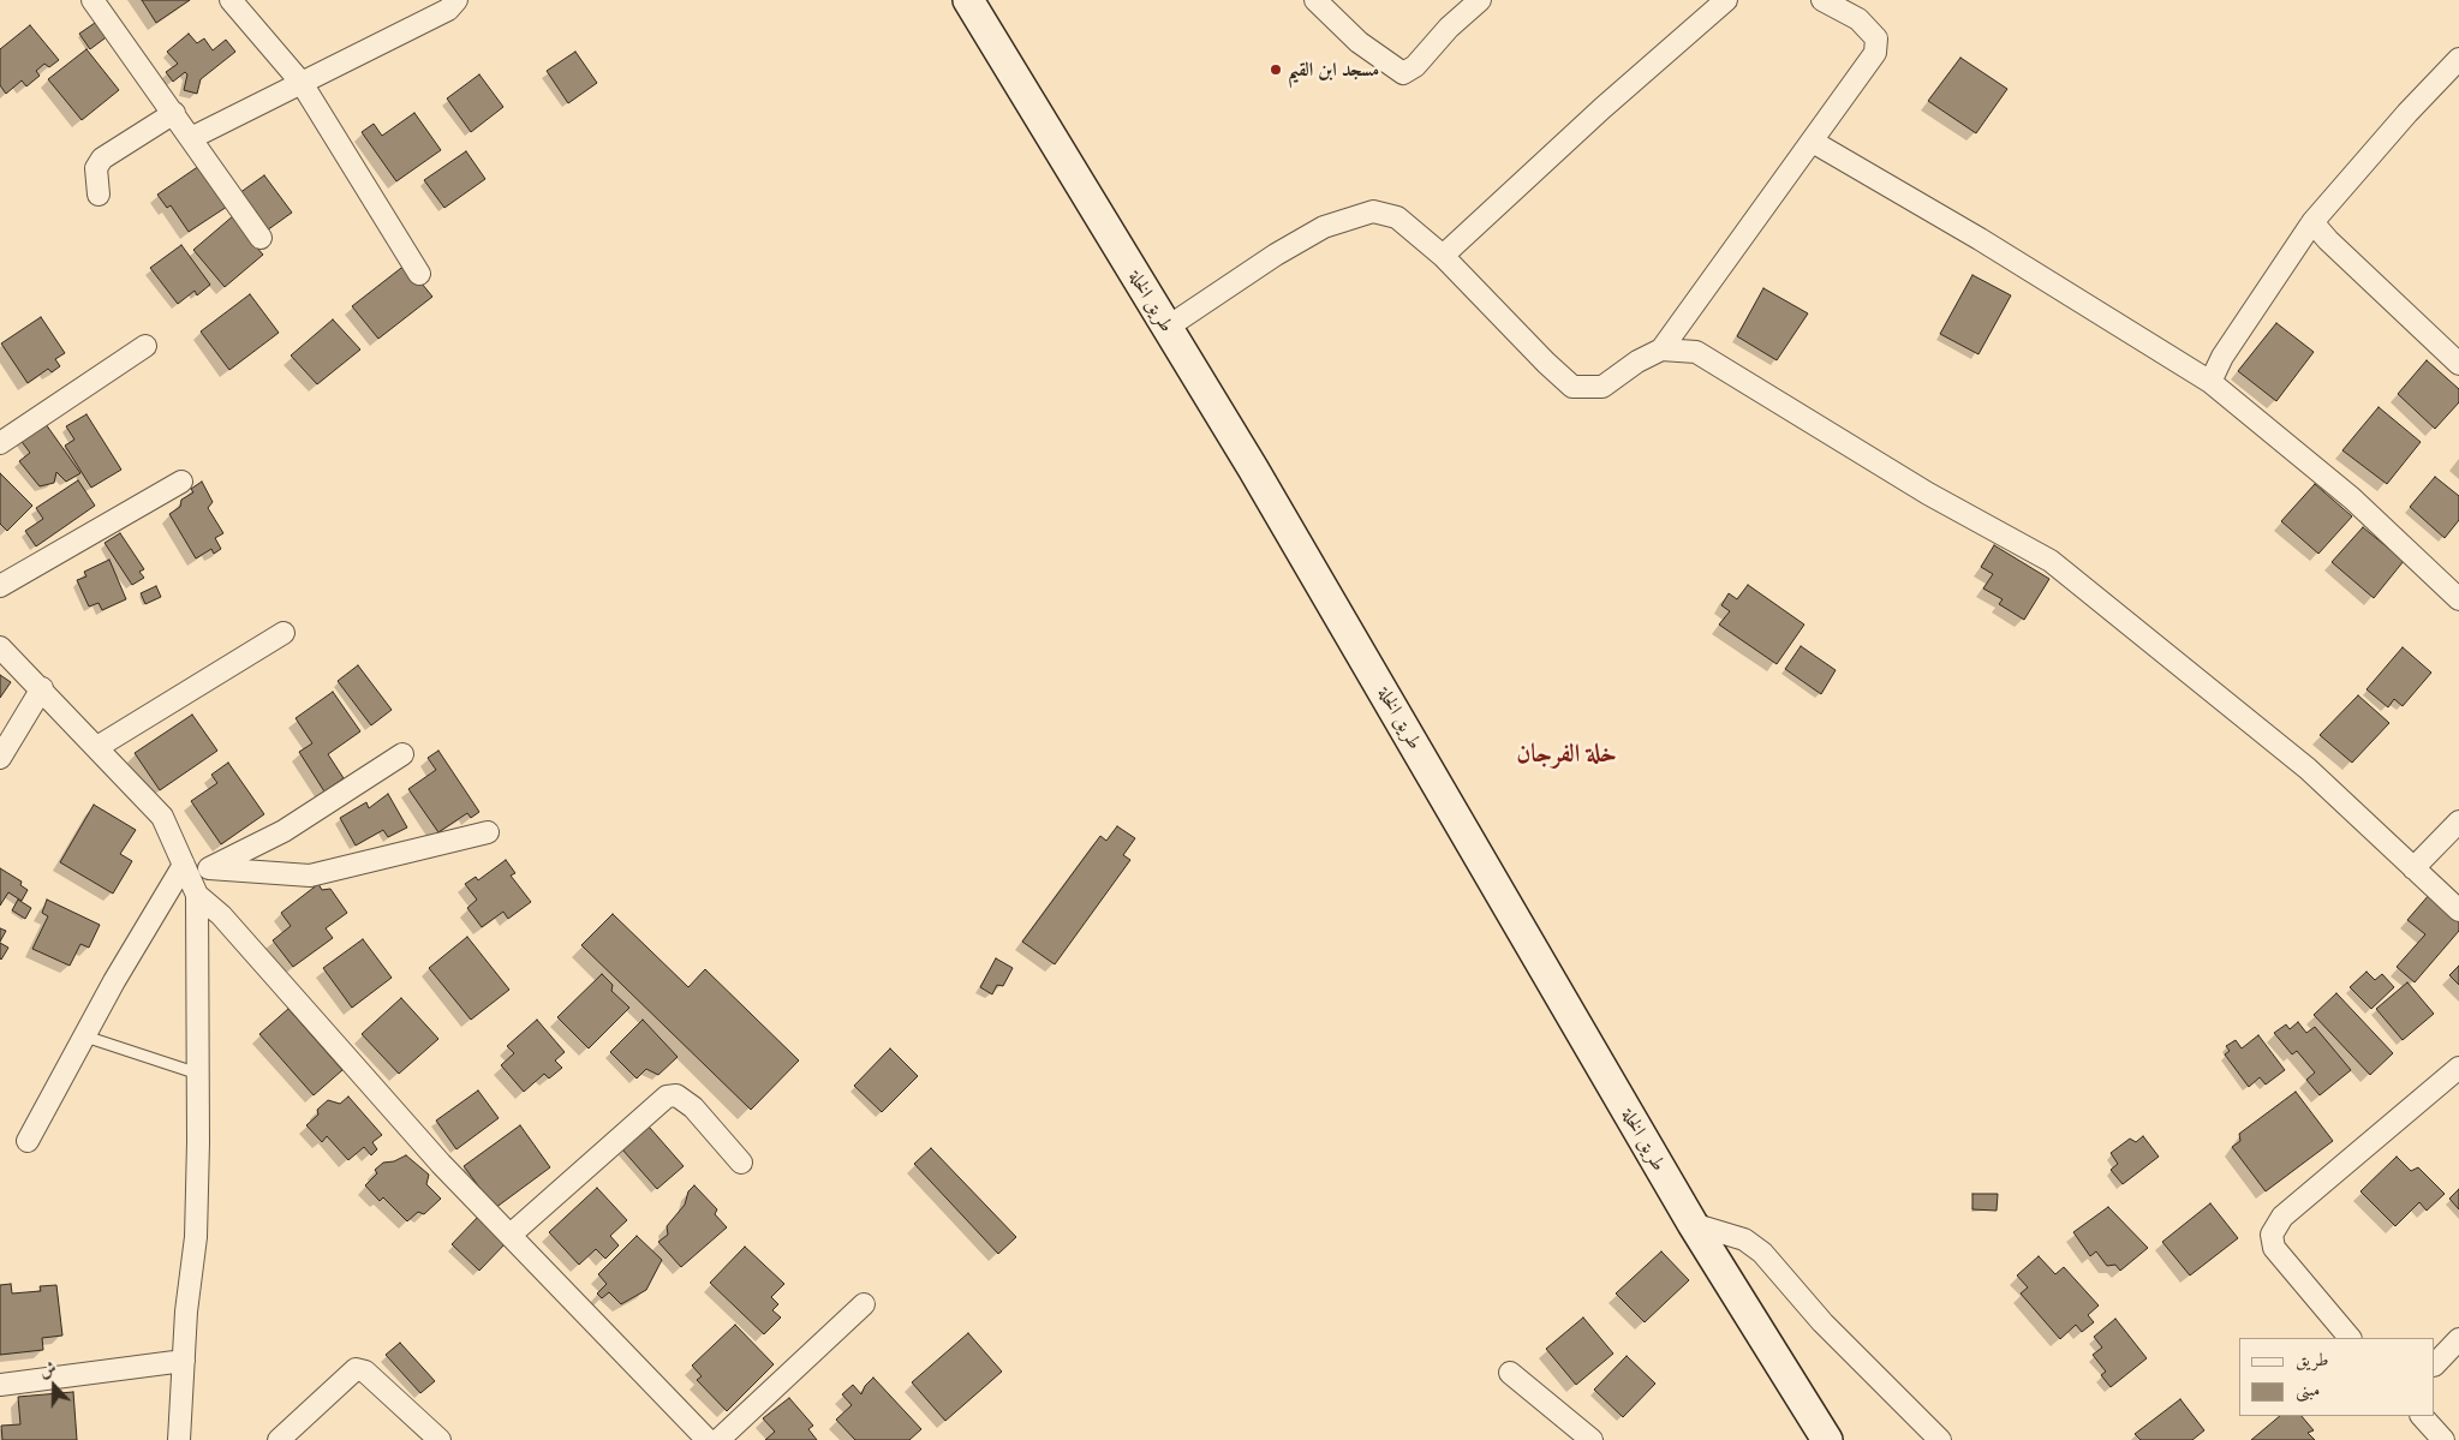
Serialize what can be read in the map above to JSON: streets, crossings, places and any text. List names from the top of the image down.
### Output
{
  "streets": {
    "street": ["طريق الخلة"]
  },
  "districts": ["خلة الفرجان"],
  "places": ["مسجد ابن القيم"],
  "legend": ["طريق", "مبنى"],
  "north": "top"
}
